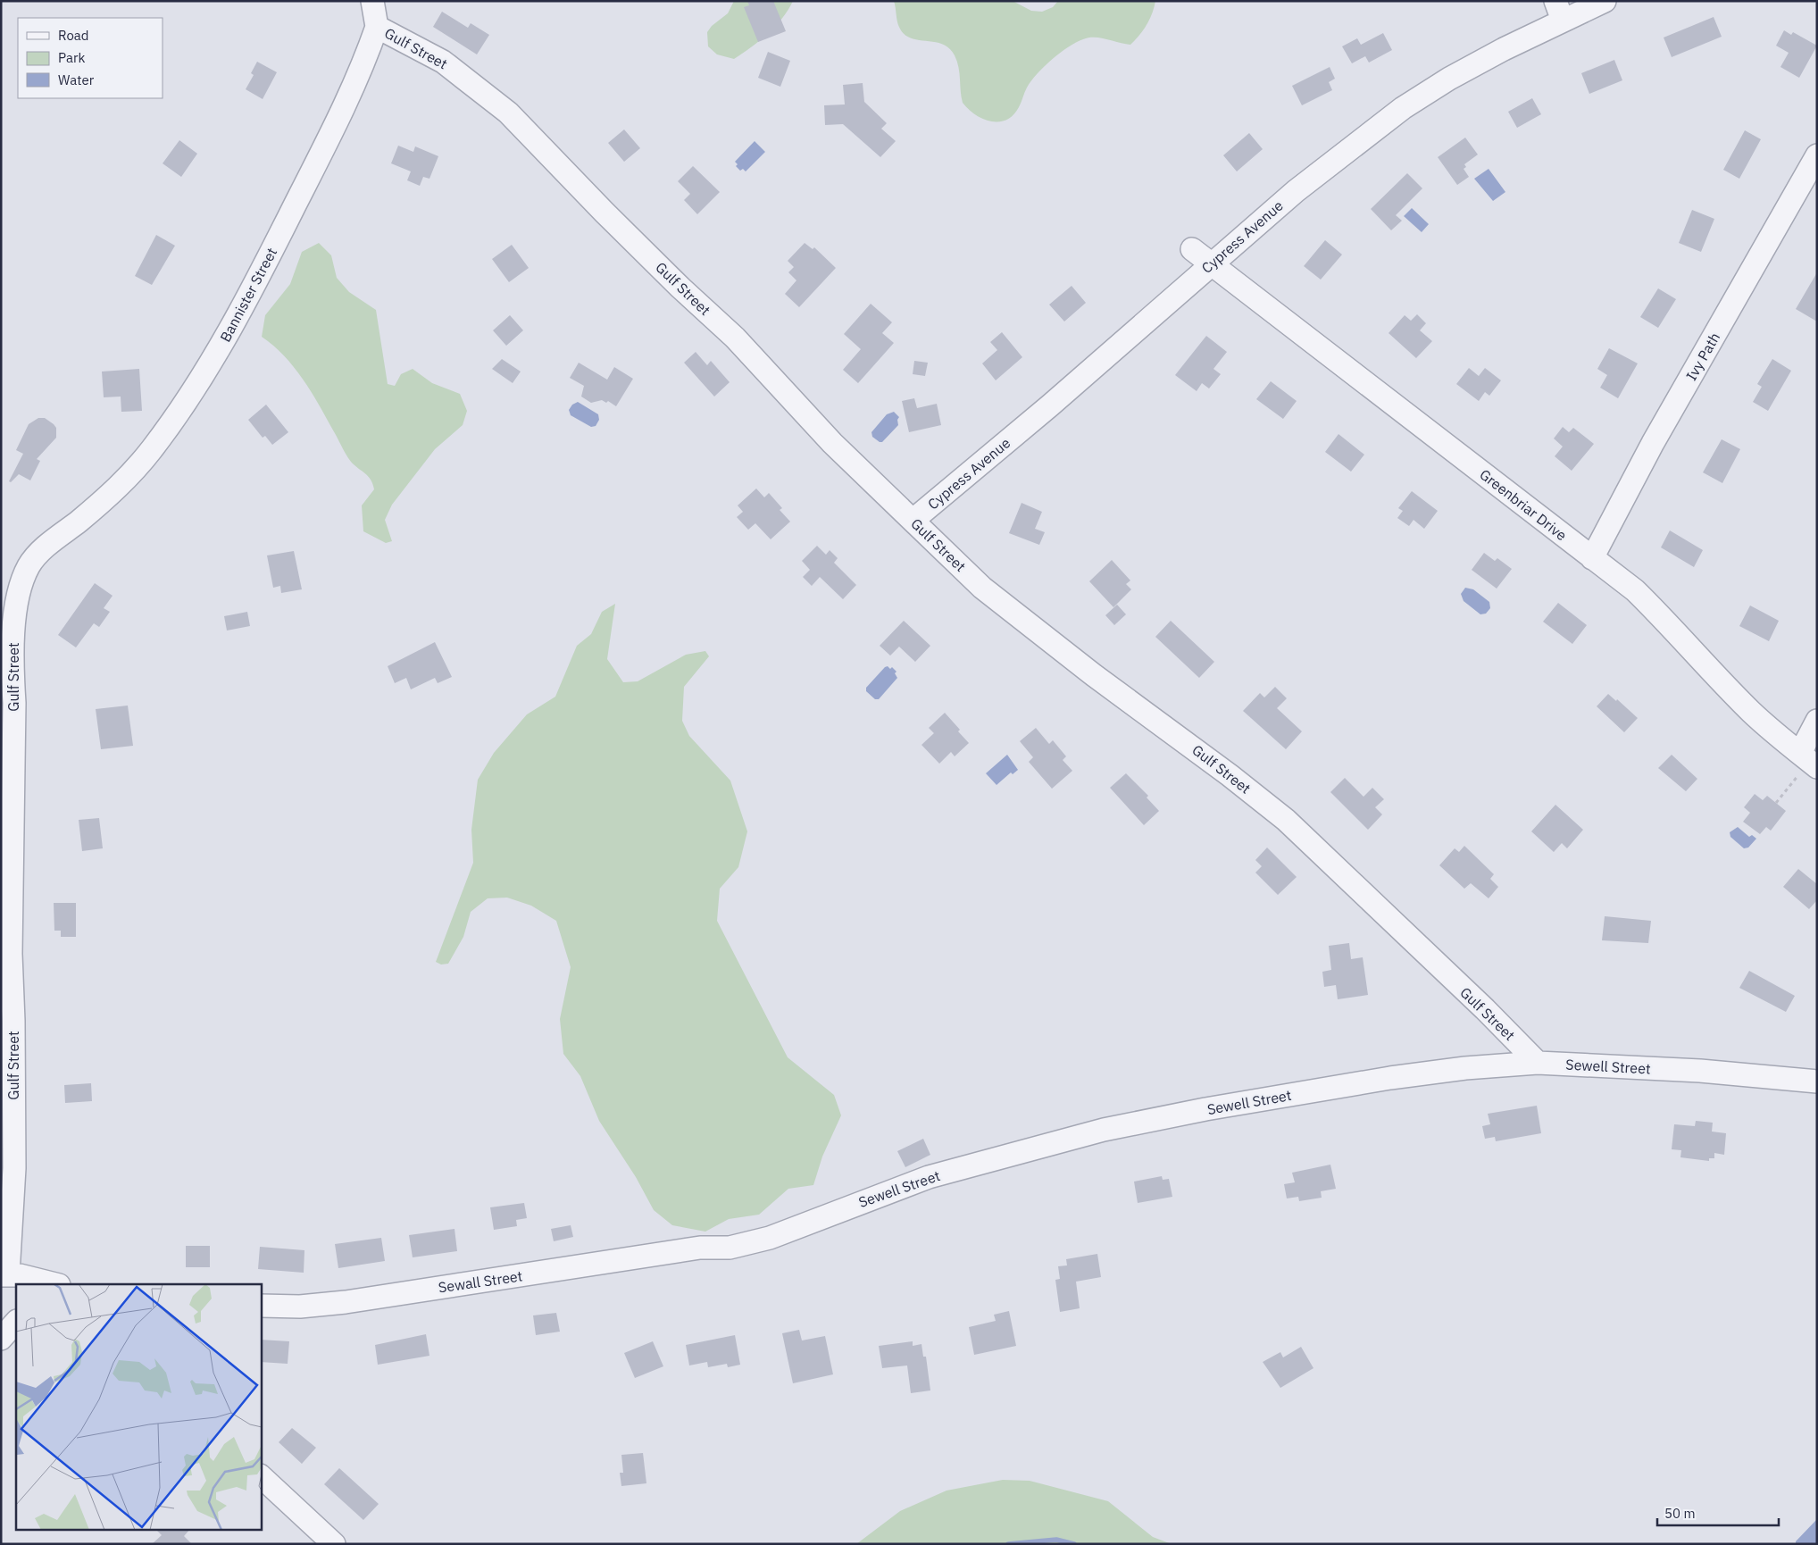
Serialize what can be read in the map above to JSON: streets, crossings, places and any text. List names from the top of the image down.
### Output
{
  "streets": {
    "street": [
      "Gulf Street",
      "Cypress Avenue",
      "Bannister Street",
      "Ivy Path",
      "Greenbriar Drive",
      "Sewell Street",
      "Sewall Street"
    ]
  },
  "crossings": [
    ["Gulf Street", "Cypress Avenue"],
    ["Gulf Street", "Bannister Street"],
    ["Gulf Street", "Sewell Street"],
    ["Cypress Avenue", "Greenbriar Drive"],
    ["Ivy Path", "Greenbriar Drive"],
    ["Sewell Street", "Sewall Street"]
  ],
  "legend": ["Road", "Park", "Water"],
  "scale_bar": "50 m"
}
